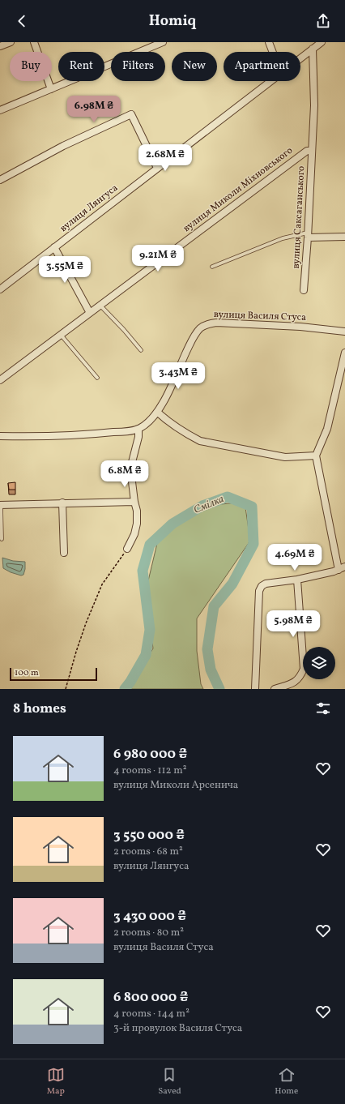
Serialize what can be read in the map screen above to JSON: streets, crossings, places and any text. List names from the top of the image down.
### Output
{
  "streets": {
    "street": [
      "вулиця Миколи Міхновського",
      "вулиця Лянгуса",
      "вулиця Саксаганського",
      "вулиця Василя Стуса"
    ]
  },
  "crossings": [
    ["вулиця Миколи Міхновського", "вулиця Саксаганського"],
    ["вулиця Лянгуса", "вулиця Саксаганського"]
  ],
  "water": ["Смілка"],
  "scale_bar": "100 m",
  "page": {
    "header": "Homiq",
    "chip": [
      "Buy",
      "Rent",
      "Filters",
      "New",
      "Apartment"
    ],
    "price": [
      "6.98M ₴",
      "2.68M ₴",
      "9.21M ₴",
      "3.55M ₴",
      "3.43M ₴",
      "6.8M ₴",
      "4.69M ₴",
      "5.98M ₴"
    ],
    "scale": "100 m",
    "heading": "8 homes",
    "list": [
      {
        "name": "6 980 000 ₴",
        "note": "4 rooms · 112 m² · вулиця Миколи Арсенича"
      },
      {
        "name": "3 550 000 ₴",
        "note": "2 rooms · 68 m² · вулиця Лянгуса"
      },
      {
        "name": "3 430 000 ₴",
        "note": "2 rooms · 80 m² · вулиця Василя Стуса"
      },
      {
        "name": "6 800 000 ₴",
        "note": "4 rooms · 144 m² · 3-й провулок Василя Стуса"
      }
    ],
    "tabs": ["Map", "Saved", "Home"]
  }
}
